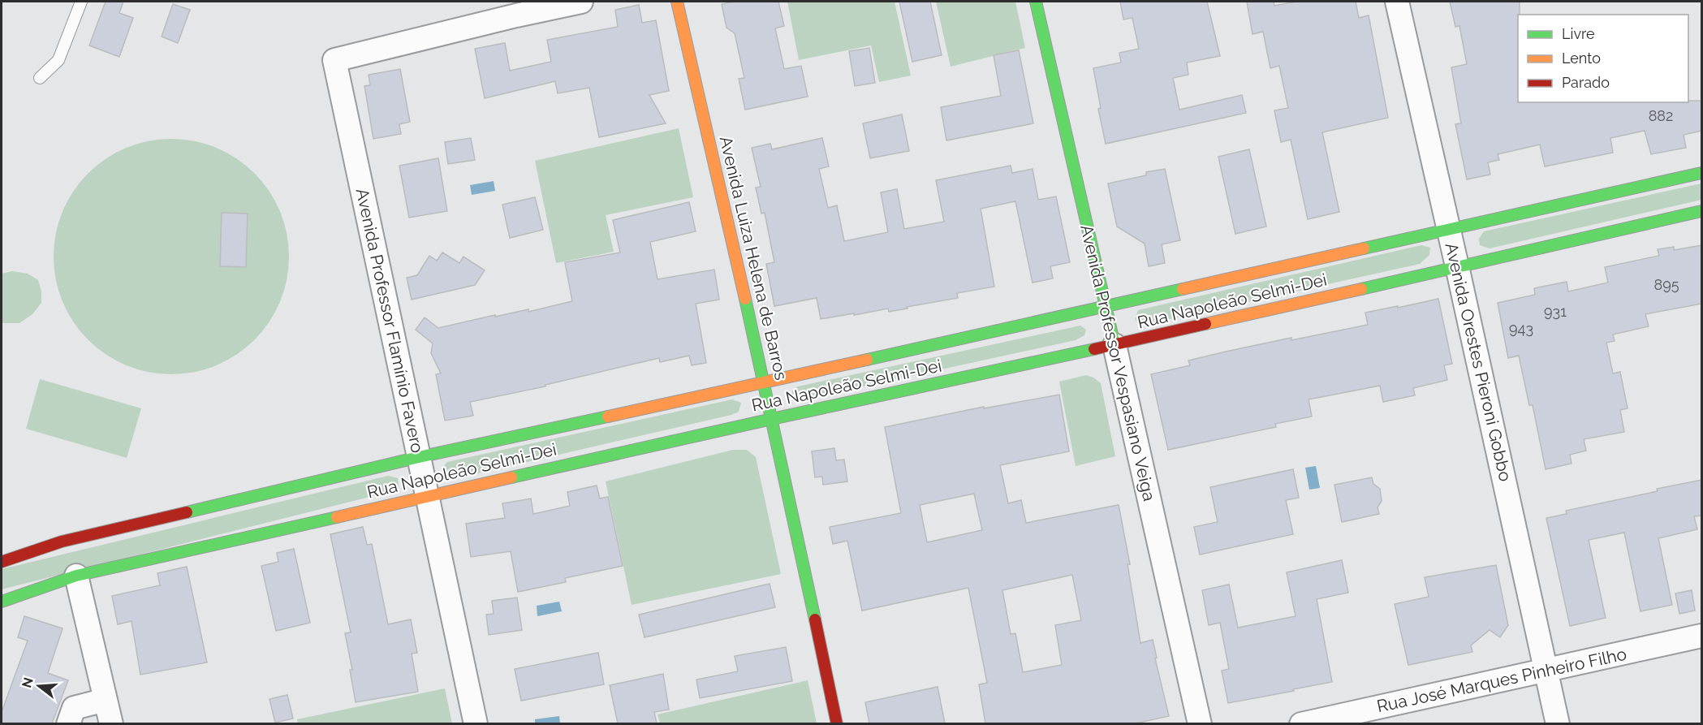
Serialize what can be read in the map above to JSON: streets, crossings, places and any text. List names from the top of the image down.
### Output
{
  "streets": {
    "main road": ["Avenida Luiza Helena de Barros", "Rua Napoleão Selmi-Dei", "Avenida Professor Vespasiano Veiga"],
    "street": ["Avenida Professor Flamínio Favero", "Avenida Orestes Pieroni Gobbo", "Rua José Marques Pinheiro Filho"]
  },
  "crossings": [
    ["Avenida Luiza Helena de Barros", "Rua Napoleão Selmi-Dei"],
    ["Rua Napoleão Selmi-Dei", "Avenida Professor Flamínio Favero"],
    ["Rua Napoleão Selmi-Dei", "Avenida Orestes Pieroni Gobbo"],
    ["Rua Napoleão Selmi-Dei", "Avenida Professor Vespasiano Veiga"],
    ["Avenida Orestes Pieroni Gobbo", "Rua José Marques Pinheiro Filho"]
  ],
  "house_numbers": [
    "882",
    "895",
    "931",
    "943"
  ],
  "legend": ["Livre", "Lento", "Parado"],
  "north": "left"
}
